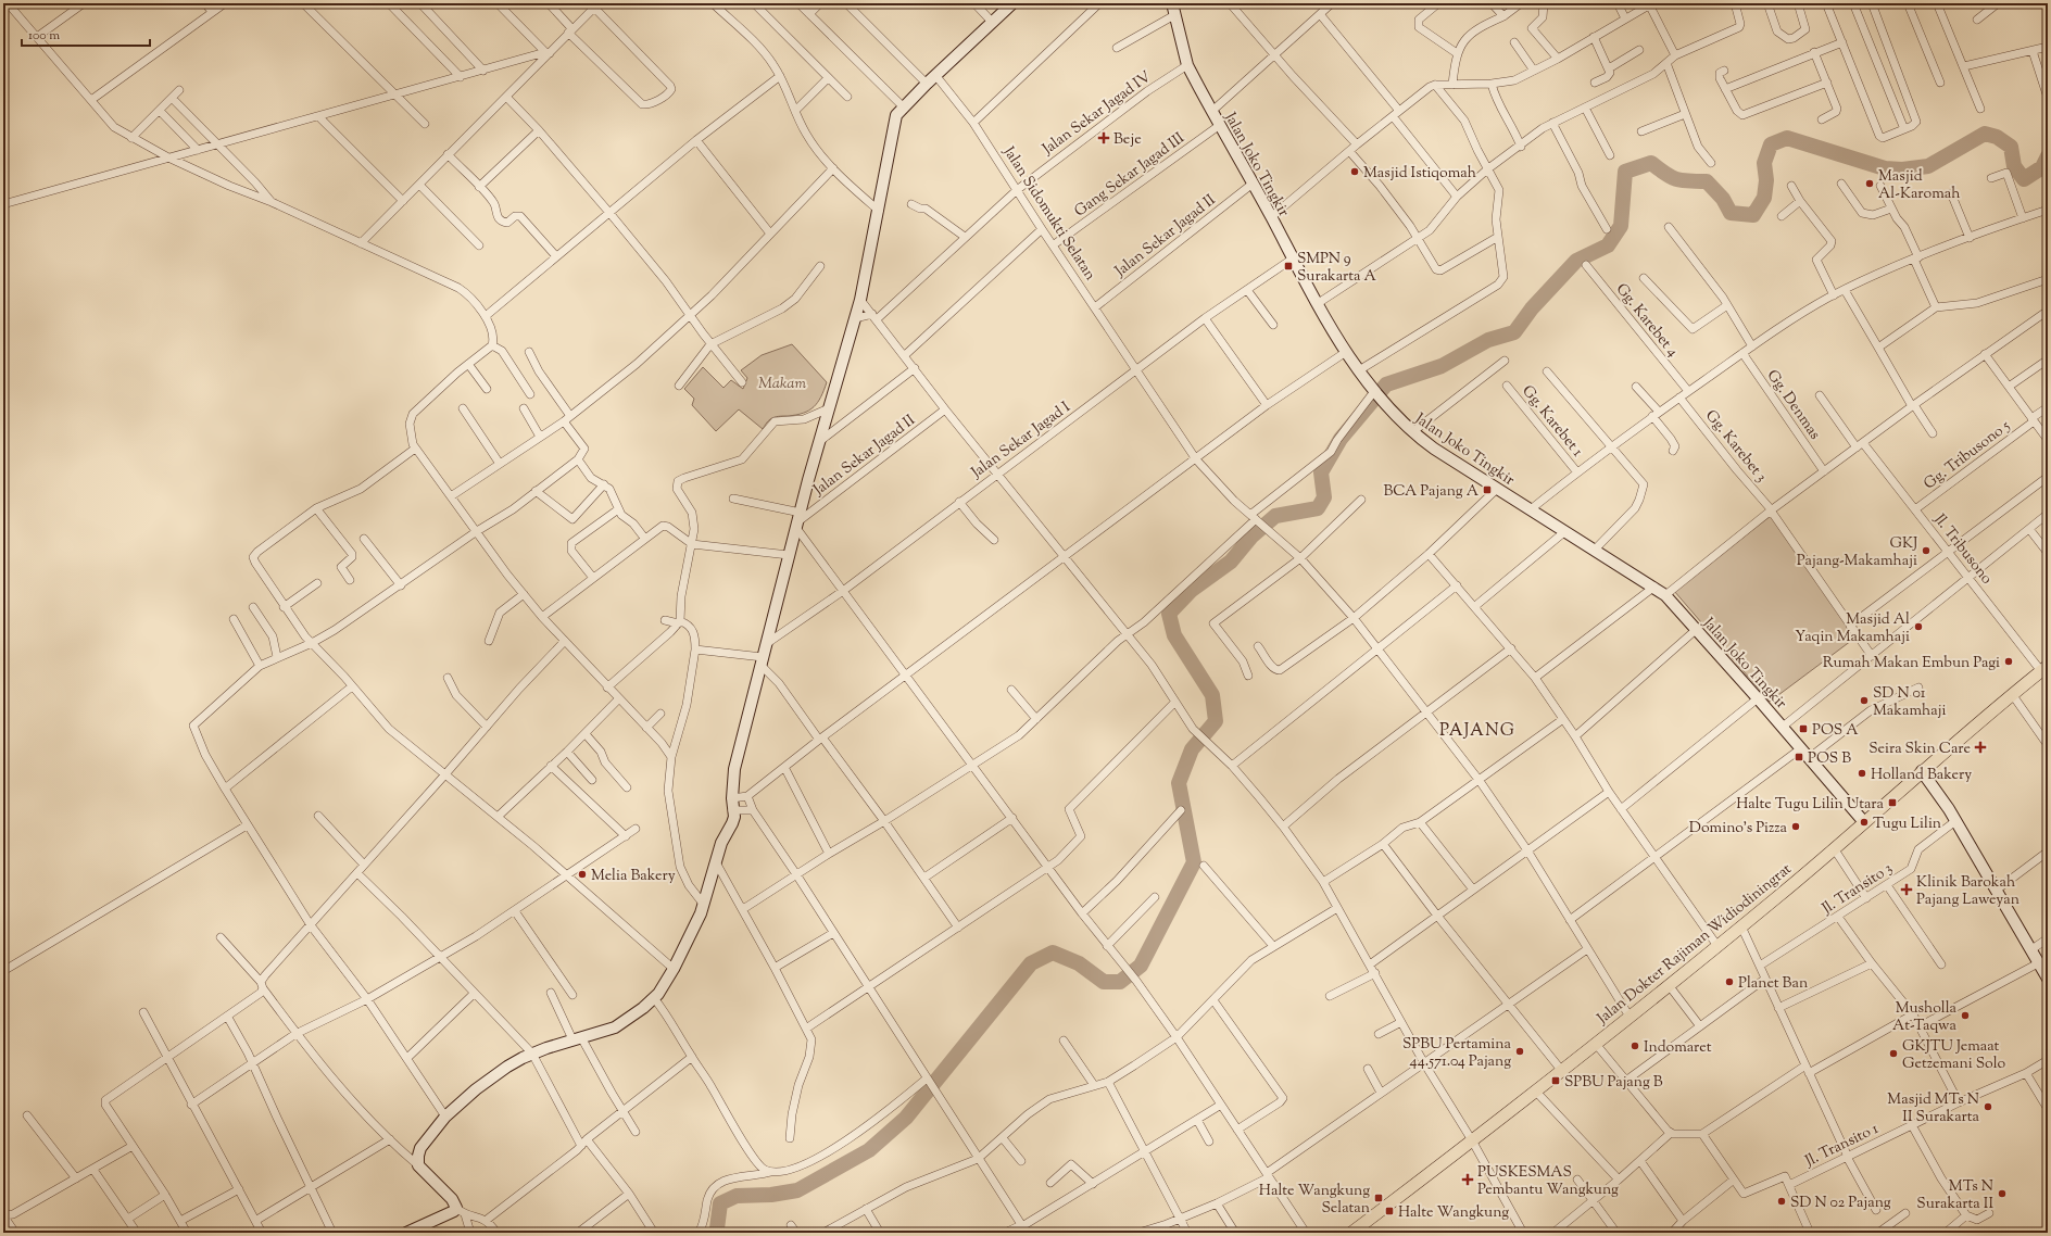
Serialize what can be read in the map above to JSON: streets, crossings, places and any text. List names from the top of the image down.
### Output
{
  "streets": {
    "main road": ["Jalan Joko Tingkir", "Jalan Dokter Rajiman Widiodiningrat"],
    "street": [
      "Jalan Sekar Jagad IV",
      "Gang Sekar Jagad III",
      "Jalan Sidomukti Selatan",
      "Jalan Sekar Jagad II",
      "Gg. Karebet 4",
      "Gg. Denmas",
      "Gg. Karebet 1",
      "Jalan Sekar Jagad I",
      "Gg. Karebet 3",
      "Gg. Tribusono 5",
      "Jl. Tribusono",
      "Jl. Transito 3",
      "Jl. Transito 1"
    ]
  },
  "crossings": [
    ["Jalan Sekar Jagad IV", "Jalan Joko Tingkir"],
    ["Jalan Sekar Jagad IV", "Jalan Sidomukti Selatan"],
    ["Jalan Joko Tingkir", "Gang Sekar Jagad III"],
    ["Jalan Joko Tingkir", "Jalan Sekar Jagad II"],
    ["Jalan Joko Tingkir", "Jalan Sekar Jagad I"],
    ["Jalan Joko Tingkir", "Jalan Dokter Rajiman Widiodiningrat"],
    ["Gang Sekar Jagad III", "Jalan Sidomukti Selatan"],
    ["Jalan Sidomukti Selatan", "Jalan Sekar Jagad II"],
    ["Jalan Sidomukti Selatan", "Jalan Sekar Jagad I"],
    ["Jalan Sidomukti Selatan", "Jalan Dokter Rajiman Widiodiningrat"],
    ["Gg. Tribusono 5", "Jl. Tribusono"],
    ["Jl. Tribusono", "Jalan Dokter Rajiman Widiodiningrat"]
  ],
  "districts": ["PAJANG"],
  "parks": ["Makam"],
  "places": {
    "health": [
      "Beje",
      "Seira Skin Care",
      "Klinik Barokah Pajang Laweyan",
      "PUSKESMAS Pembantu Wangkung"
    ],
    "other": [
      "Masjid Istiqomah",
      "Masjid Al-Karomah",
      "GKJ Pajang-Makamhaji",
      "Masjid Al Yaqin Makamhaji",
      "Rumah Makan Embun Pagi",
      "SD N 01 Makamhaji",
      "Holland Bakery",
      "Tugu Lilin",
      "Domino's Pizza",
      "Melia Bakery",
      "Planet Ban",
      "Musholla At-Taqwa",
      "Indomaret",
      "SPBU Pertamina 44.571.04 Pajang",
      "GKJTU Jemaat Getzemani Solo",
      "Masjid MTs N II Surakarta",
      "MTs N Surakarta II",
      "SD N 02 Pajang"
    ],
    "transit": [
      "SMPN 9 Surakarta A",
      "BCA Pajang A",
      "POS A",
      "POS B",
      "Halte Tugu Lilin Utara",
      "SPBU Pajang B",
      "Halte Wangkung Selatan",
      "Halte Wangkung"
    ]
  },
  "scale_bar": "100 m"
}
